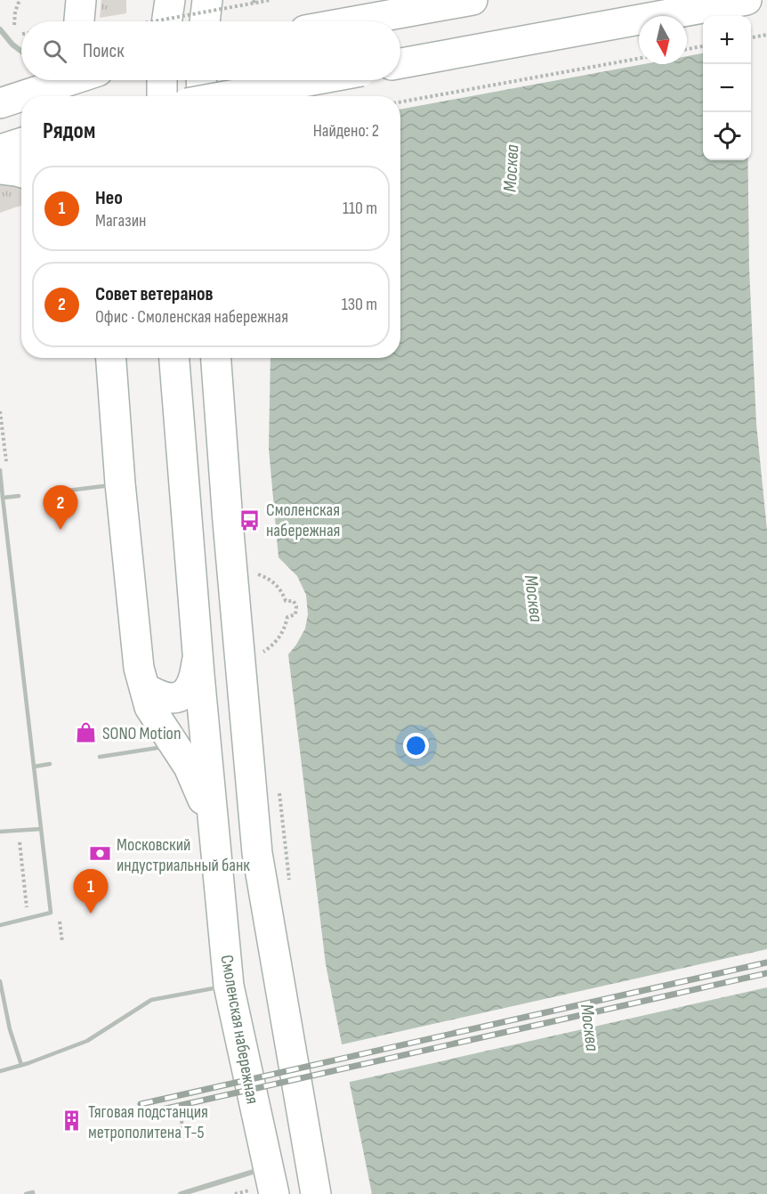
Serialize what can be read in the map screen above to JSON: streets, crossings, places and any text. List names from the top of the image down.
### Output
{
  "streets": {
    "main road": ["Смоленская набережная"]
  },
  "water": ["Москва"],
  "places": {
    "bus stop": ["Смоленская набережная"],
    "shop": ["SONO Motion"],
    "bank": ["Московский индустриальный банк"],
    "building": ["Тяговая подстанция метрополитена Т-5"]
  },
  "north": "bottom",
  "page": {
    "map_buttons": ["+", "−"],
    "search": "Поиск",
    "heading": ["Рядом", "Найдено: 2"],
    "list": [
      {
        "mark": "1",
        "name": "Нео",
        "note": "Магазин",
        "value": "110 m"
      },
      {
        "mark": "2",
        "name": "Совет ветеранов",
        "note": "Офис · Смоленская набережная",
        "value": "130 m"
      }
    ],
    "pins": ["2", "1"]
  }
}
